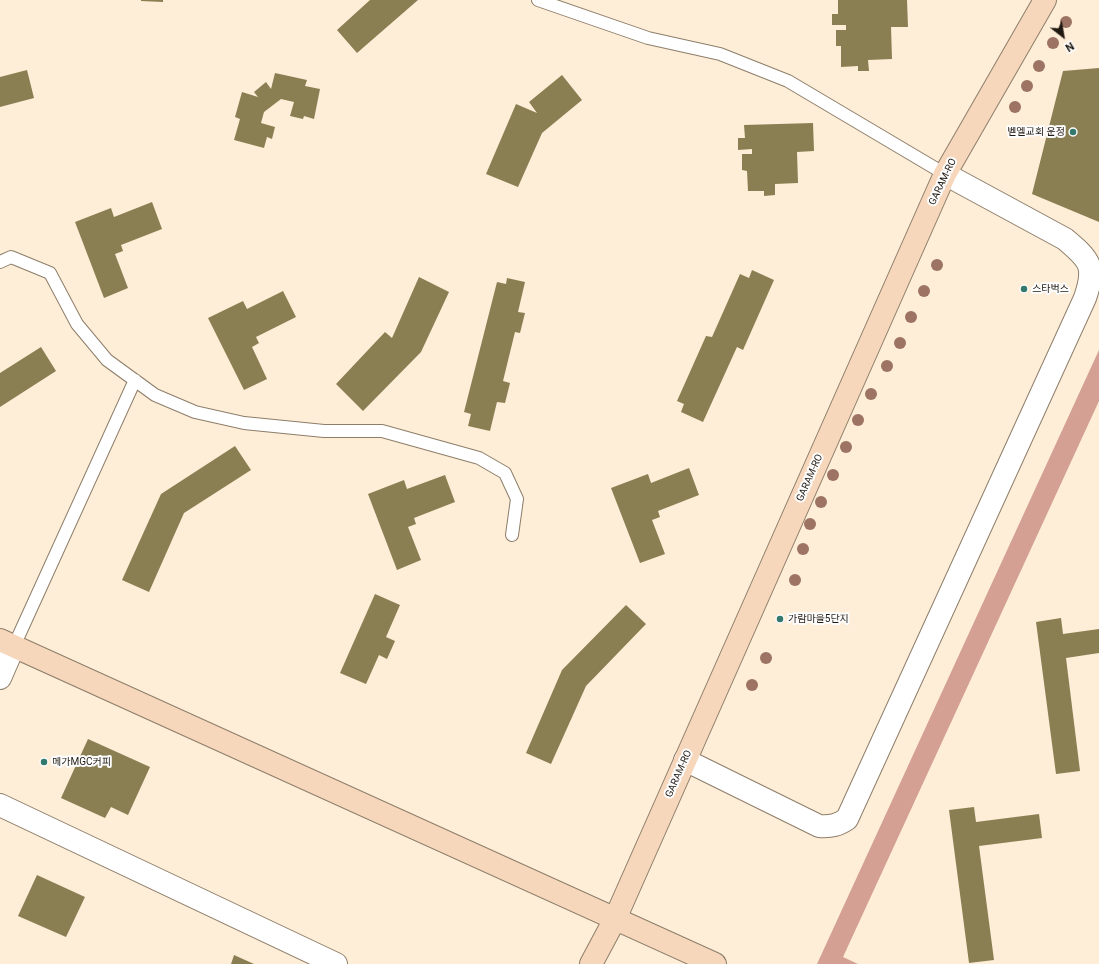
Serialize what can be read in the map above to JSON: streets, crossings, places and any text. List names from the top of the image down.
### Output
{
  "streets": {
    "street": ["GARAM-RO"]
  },
  "places": [
    "벧엘교회 운정",
    "스타벅스",
    "가람마을5단지",
    "메가MGC커피"
  ],
  "north": "bottom right"
}
